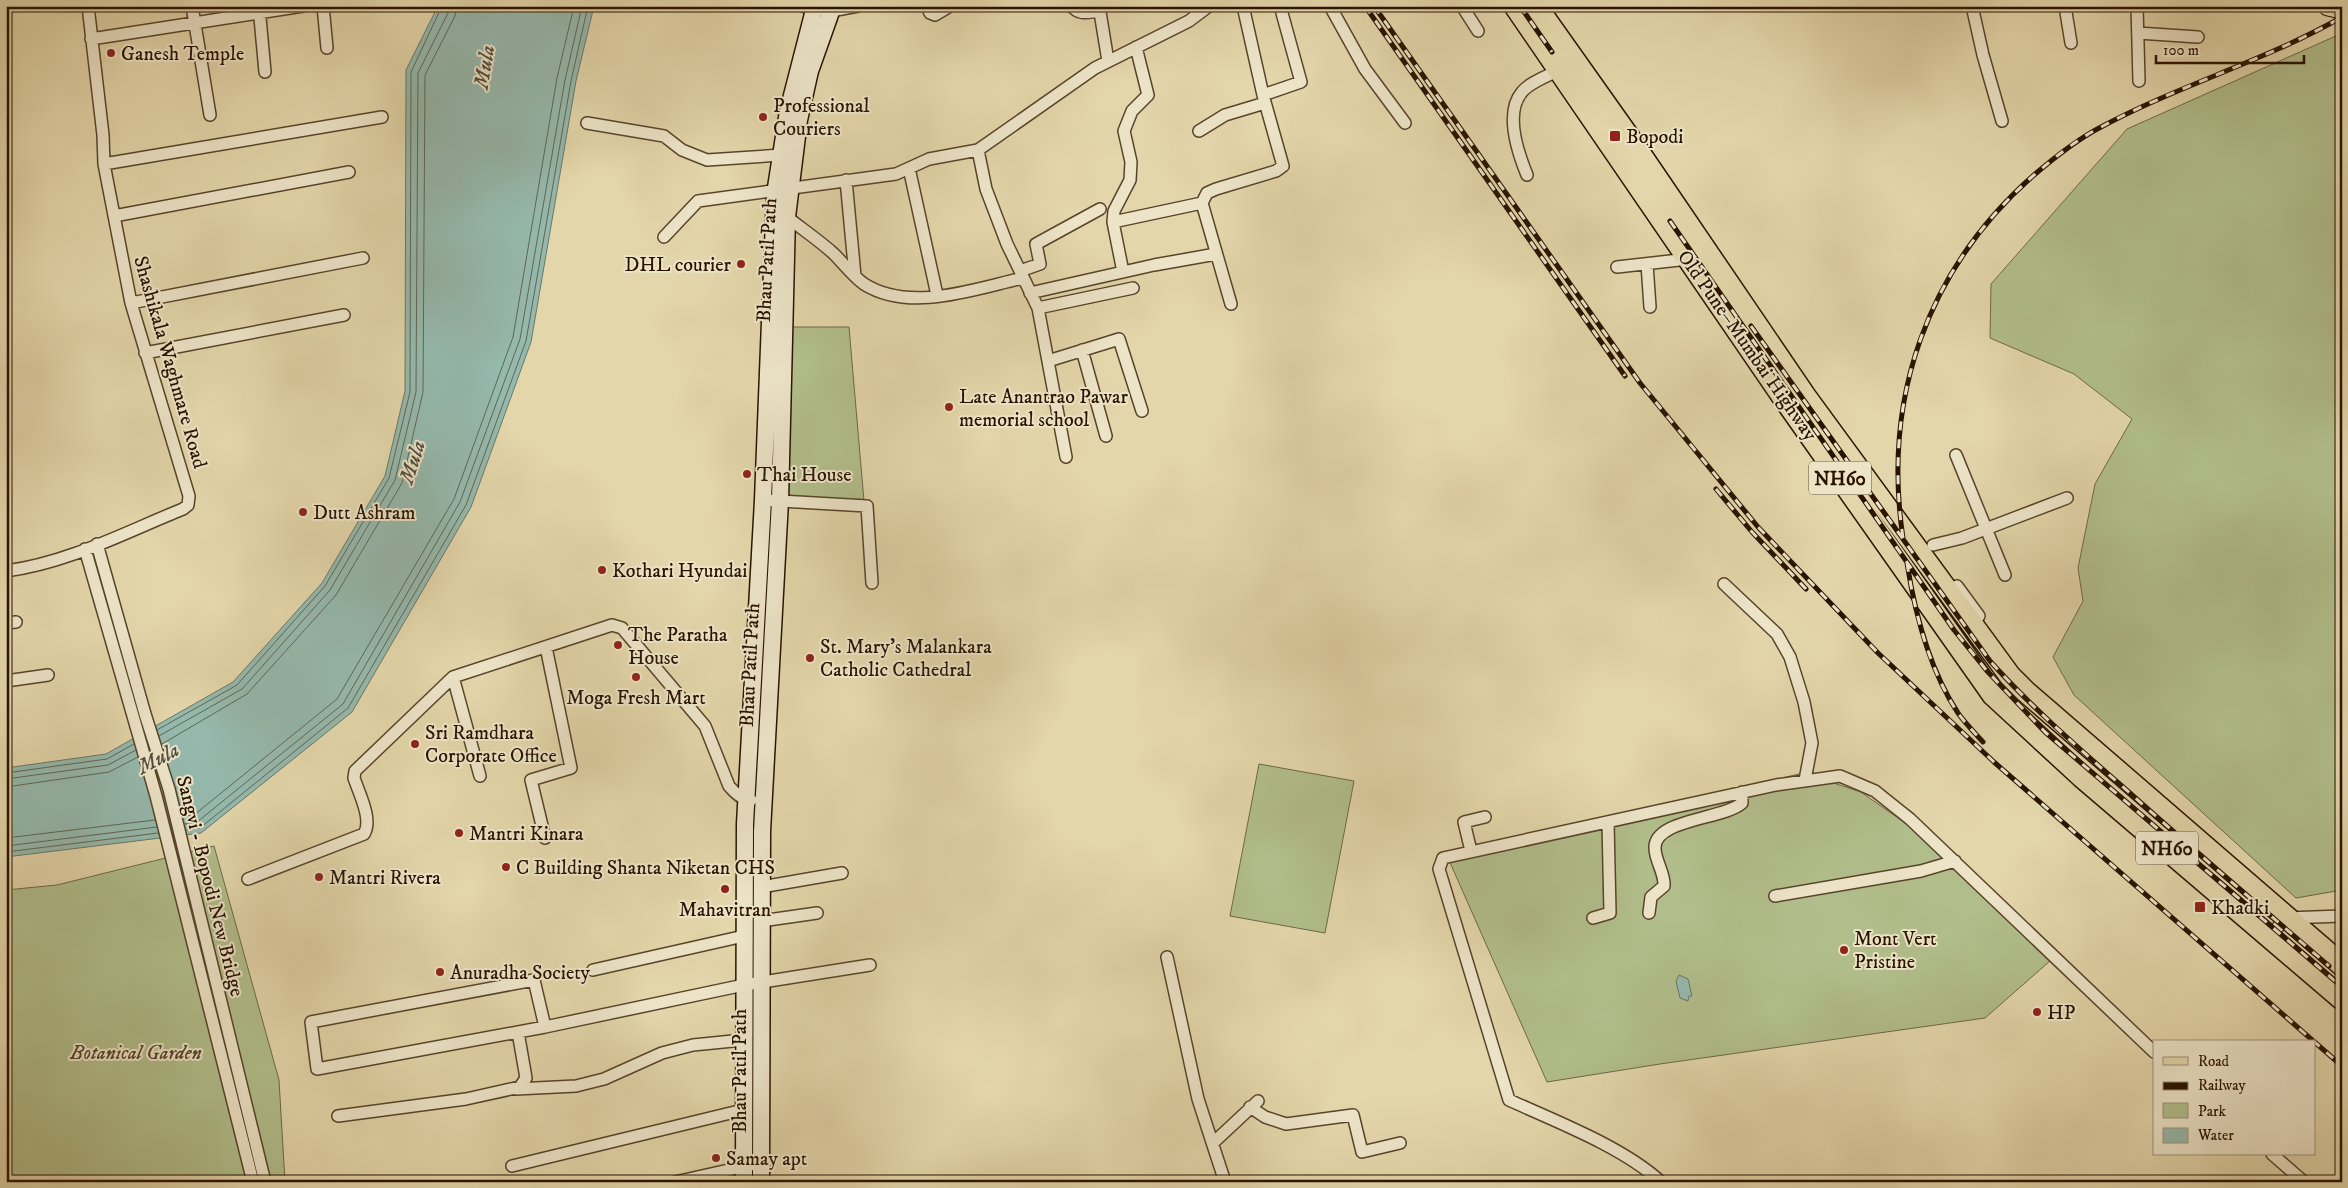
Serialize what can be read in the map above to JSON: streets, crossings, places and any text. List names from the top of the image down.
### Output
{
  "streets": {
    "highway": ["Old Pune–Mumbai Highway", "NH60"],
    "main road": ["Bhau Patil Path"],
    "street": ["Shashikala Waghmare Road", "Sangvi - Bopodi New Bridge"]
  },
  "crossings": [
    ["Shashikala Waghmare Road", "Sangvi - Bopodi New Bridge"]
  ],
  "water": ["Mula"],
  "parks": ["Botanical Garden"],
  "places": {
    "other": [
      "Ganesh Temple",
      "Professional Couriers",
      "DHL courier",
      "Late Anantrao Pawar memorial school",
      "Thai House",
      "Dutt Ashram",
      "Kothari Hyundai",
      "The Paratha House",
      "St. Mary's Malankara Catholic Cathedral",
      "Moga Fresh Mart",
      "Sri Ramdhara Corporate Office",
      "Mantri Kinara",
      "C Building Shanta Niketan CHS",
      "Mantri Rivera",
      "Mahavitran",
      "Mont Vert Pristine",
      "Anuradha Society",
      "HP",
      "Samay apt"
    ],
    "transit": ["Bopodi", "Khadki"]
  },
  "legend": [
    "Road",
    "Railway",
    "Park",
    "Water"
  ],
  "scale_bar": "100 m"
}
